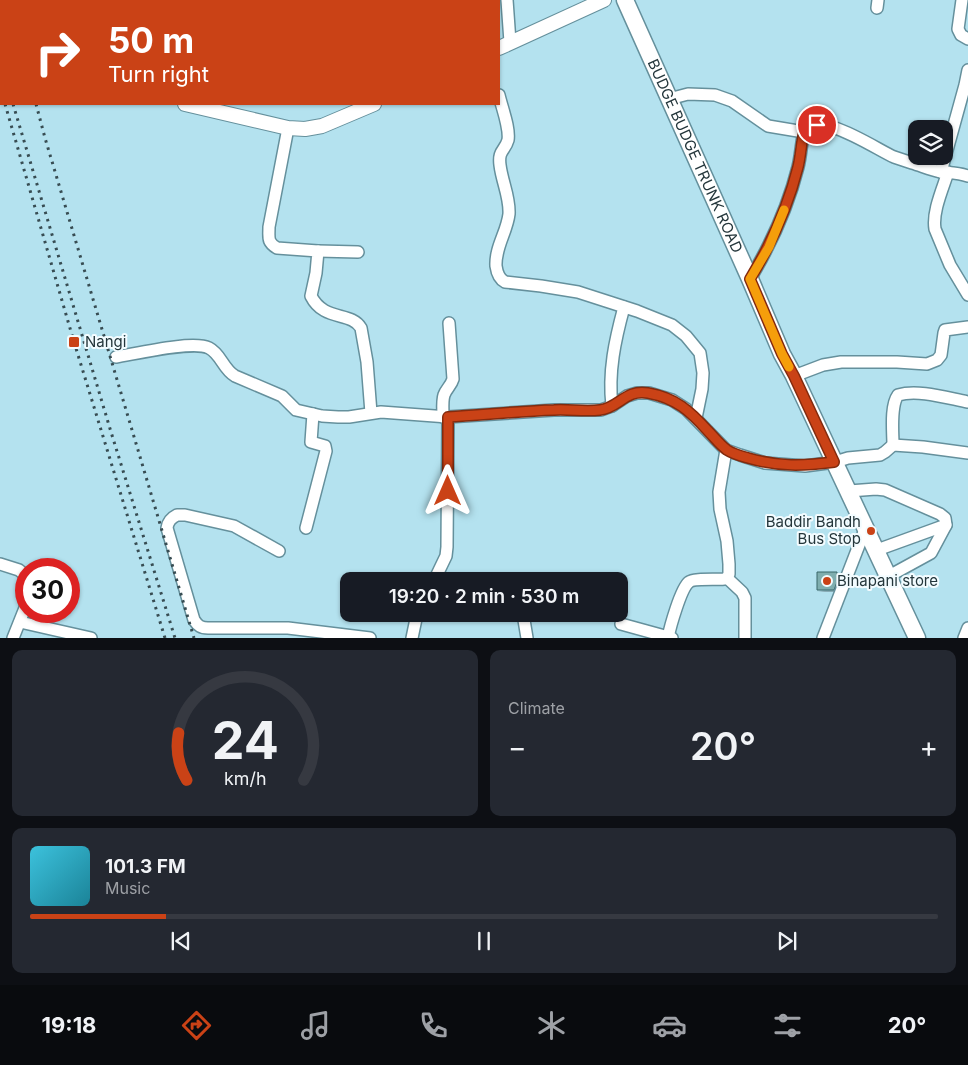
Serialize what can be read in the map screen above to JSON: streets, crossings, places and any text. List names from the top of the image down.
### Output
{
  "streets": {
    "main road": ["BUDGE BUDGE TRUNK ROAD"]
  },
  "places": {
    "transit": ["Nangi"],
    "other": ["Baddir Bandh Bus Stop", "Binapani store"]
  },
  "page": {
    "turn": ["50 m", "Turn right"],
    "limit": "30",
    "trip": "19:20 · 2 min · 530 m",
    "tile": "Climate",
    "heat": ["−", "20°", "+"],
    "song": ["101.3 FM", "Music"],
    "tabs": ["19:18", "20°"],
    "gauge": ["24", "km/h"]
  }
}
